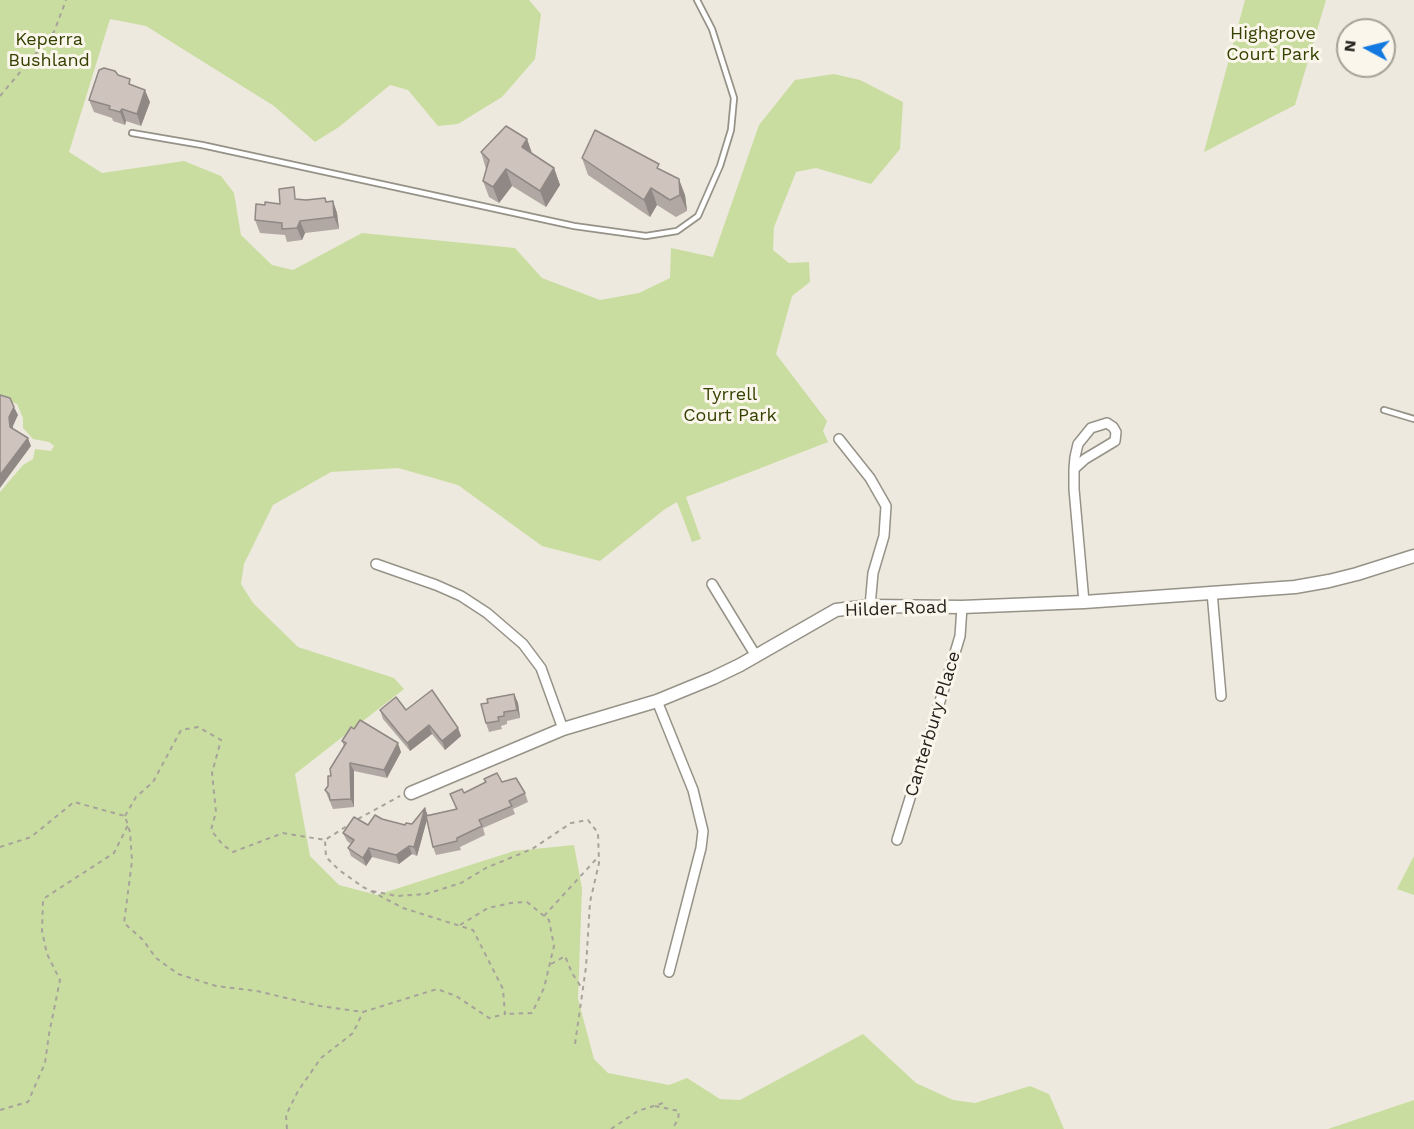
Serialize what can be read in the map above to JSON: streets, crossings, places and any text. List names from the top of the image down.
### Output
{
  "streets": {
    "street": ["Hilder Road", "Canterbury Place"]
  },
  "crossings": [
    ["Hilder Road", "Canterbury Place"]
  ],
  "parks": ["Highgrove Court Park", "Keperra Bushland", "Tyrrell Court Park"],
  "north": "left"
}
